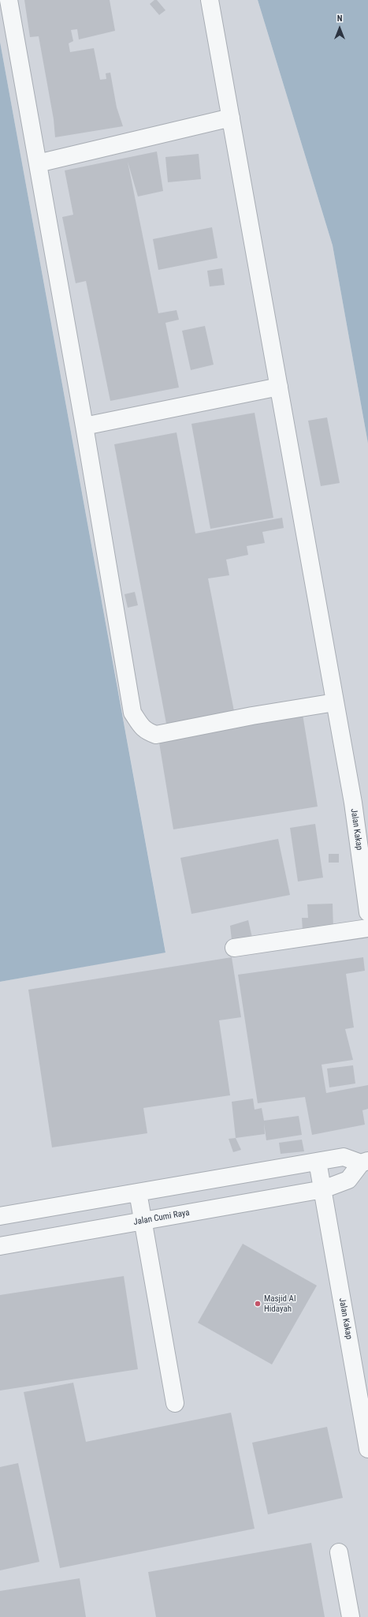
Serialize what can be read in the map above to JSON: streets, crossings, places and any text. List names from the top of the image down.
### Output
{
  "streets": {
    "street": ["Jalan Kakap", "Jalan Cumi Raya"]
  },
  "crossings": [
    ["Jalan Kakap", "Jalan Cumi Raya"]
  ],
  "places": ["Masjid Al Hidayah"],
  "north": "top"
}
